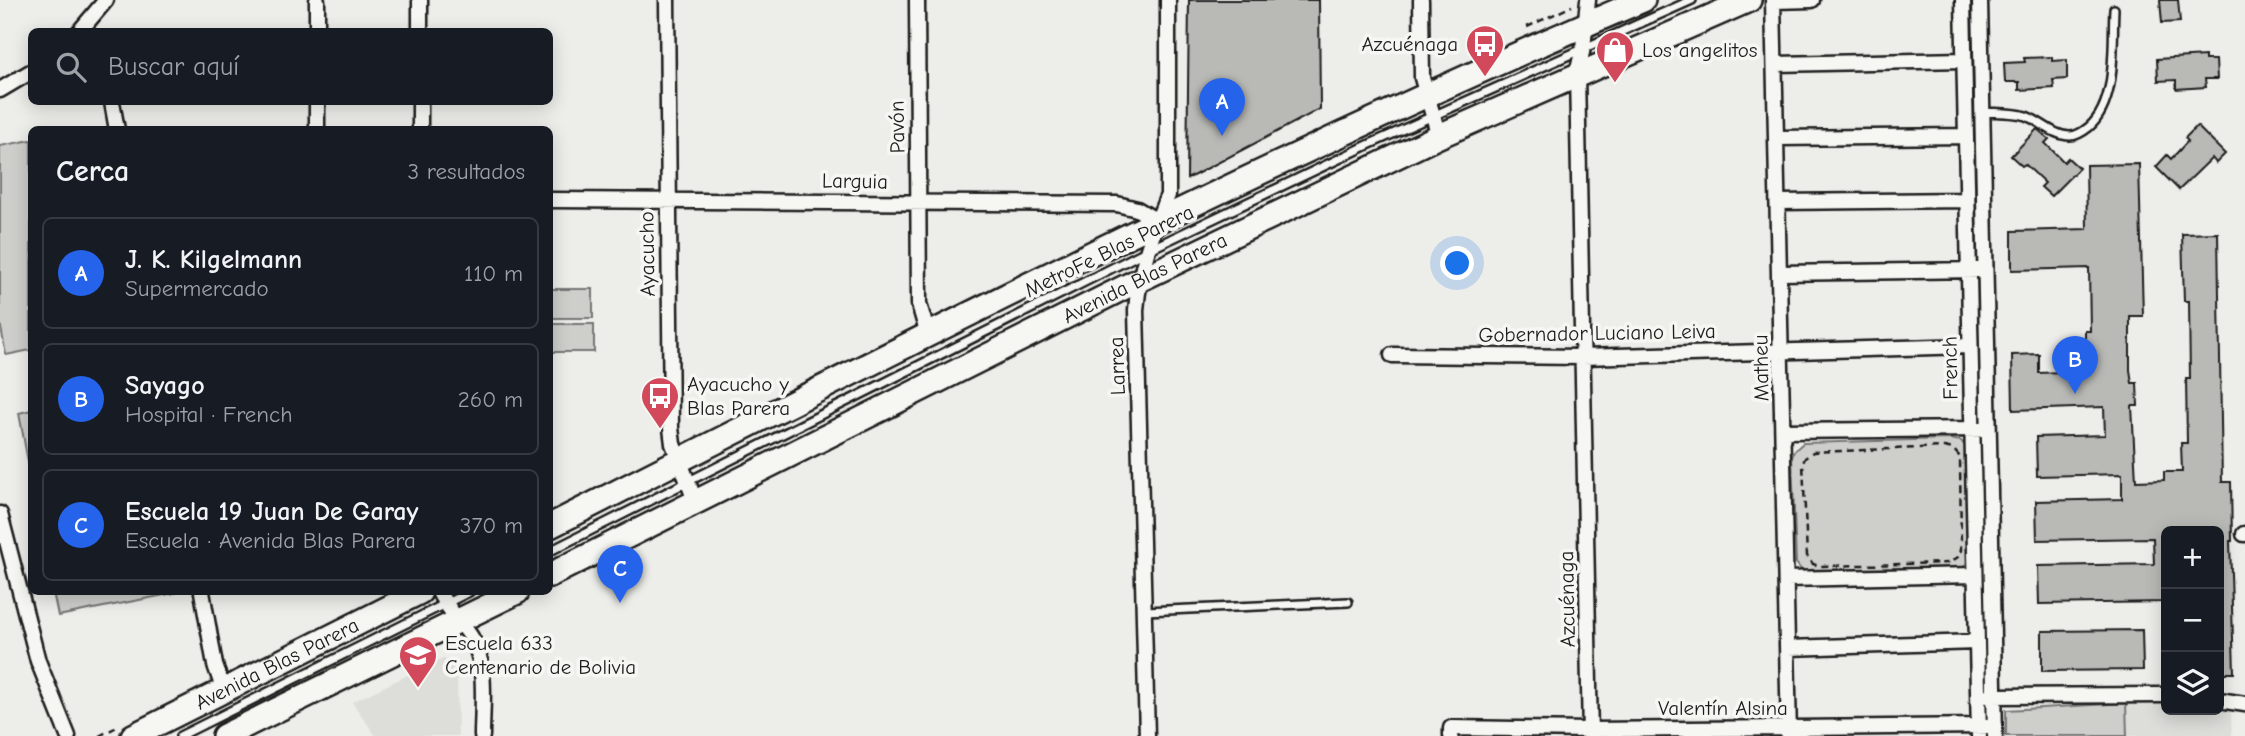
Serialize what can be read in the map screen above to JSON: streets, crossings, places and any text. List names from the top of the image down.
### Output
{
  "streets": {
    "main road": ["Avenida Blas Parera"],
    "street": [
      "Pavón",
      "Larguia",
      "Ayacucho",
      "Gobernador Luciano Leiva",
      "Larrea",
      "Matheu",
      "French",
      "Azcuénaga",
      "Valentín Alsina"
    ],
    "lane": ["MetroFe Blas Parera"]
  },
  "crossings": [
    ["Pavón", "Larguia"],
    ["Pavón", "Avenida Blas Parera"],
    ["Larguia", "Ayacucho"],
    ["Larguia", "Avenida Blas Parera"],
    ["Larguia", "Larrea"],
    ["MetroFe Blas Parera", "Ayacucho"],
    ["MetroFe Blas Parera", "Avenida Blas Parera"],
    ["MetroFe Blas Parera", "Larrea"],
    ["MetroFe Blas Parera", "Azcuénaga"],
    ["Ayacucho", "Avenida Blas Parera"],
    ["Avenida Blas Parera", "Larrea"],
    ["Avenida Blas Parera", "Azcuénaga"],
    ["Gobernador Luciano Leiva", "Matheu"],
    ["Gobernador Luciano Leiva", "French"],
    ["Gobernador Luciano Leiva", "Azcuénaga"],
    ["Matheu", "Valentín Alsina"],
    ["French", "Valentín Alsina"],
    ["Azcuénaga", "Valentín Alsina"]
  ],
  "places": {
    "bus stop": ["Azcuénaga", "Ayacucho y Blas Parera"],
    "shop": ["Los angelitos"],
    "school or university": ["Escuela 633 Centenario de Bolivia"]
  },
  "page": {
    "search": "Buscar aquí",
    "pins": ["A", "B", "C"],
    "heading": ["Cerca", "3 resultados"],
    "list": [
      {
        "mark": "A",
        "name": "J. K. Kilgelmann",
        "note": "Supermercado",
        "value": "110 m"
      },
      {
        "mark": "B",
        "name": "Sayago",
        "note": "Hospital · French",
        "value": "260 m"
      },
      {
        "mark": "C",
        "name": "Escuela 19 Juan De Garay",
        "note": "Escuela · Avenida Blas Parera",
        "value": "370 m"
      }
    ],
    "map_buttons": ["+", "−"]
  }
}
